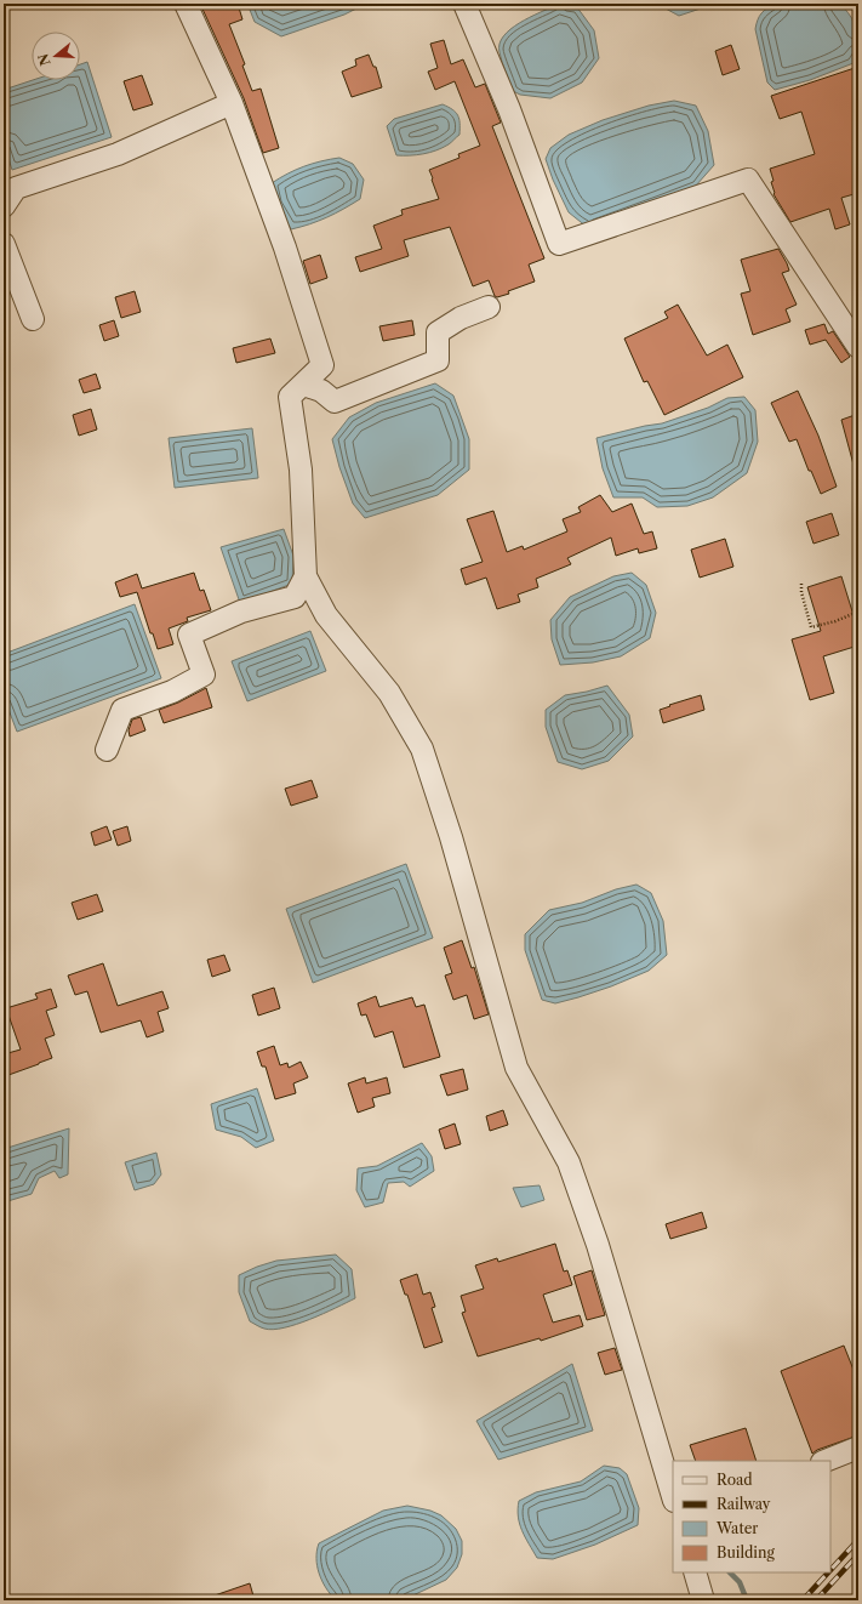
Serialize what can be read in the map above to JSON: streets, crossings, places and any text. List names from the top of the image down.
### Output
{
  "legend": [
    "Road",
    "Railway",
    "Water",
    "Building"
  ],
  "north": "left"
}
